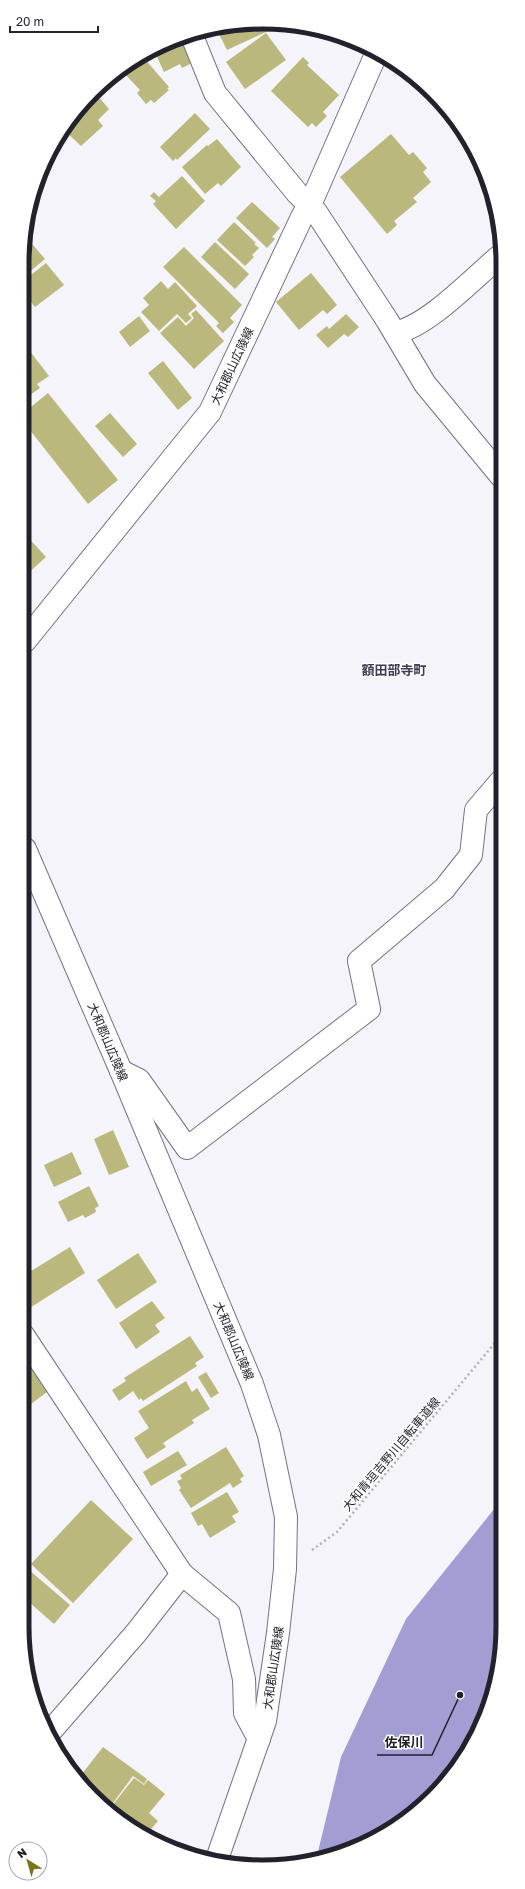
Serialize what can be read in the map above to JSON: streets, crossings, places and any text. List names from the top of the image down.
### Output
{
  "streets": {
    "street": ["大和郡山広陵線"],
    "path": ["大和青垣吉野川自転車道線"]
  },
  "crossings": [
    ["大和郡山広陵線", "大和青垣吉野川自転車道線"]
  ],
  "districts": ["額田部寺町"],
  "places": ["佐保川"],
  "scale_bar": "20 m",
  "north": "top left"
}
